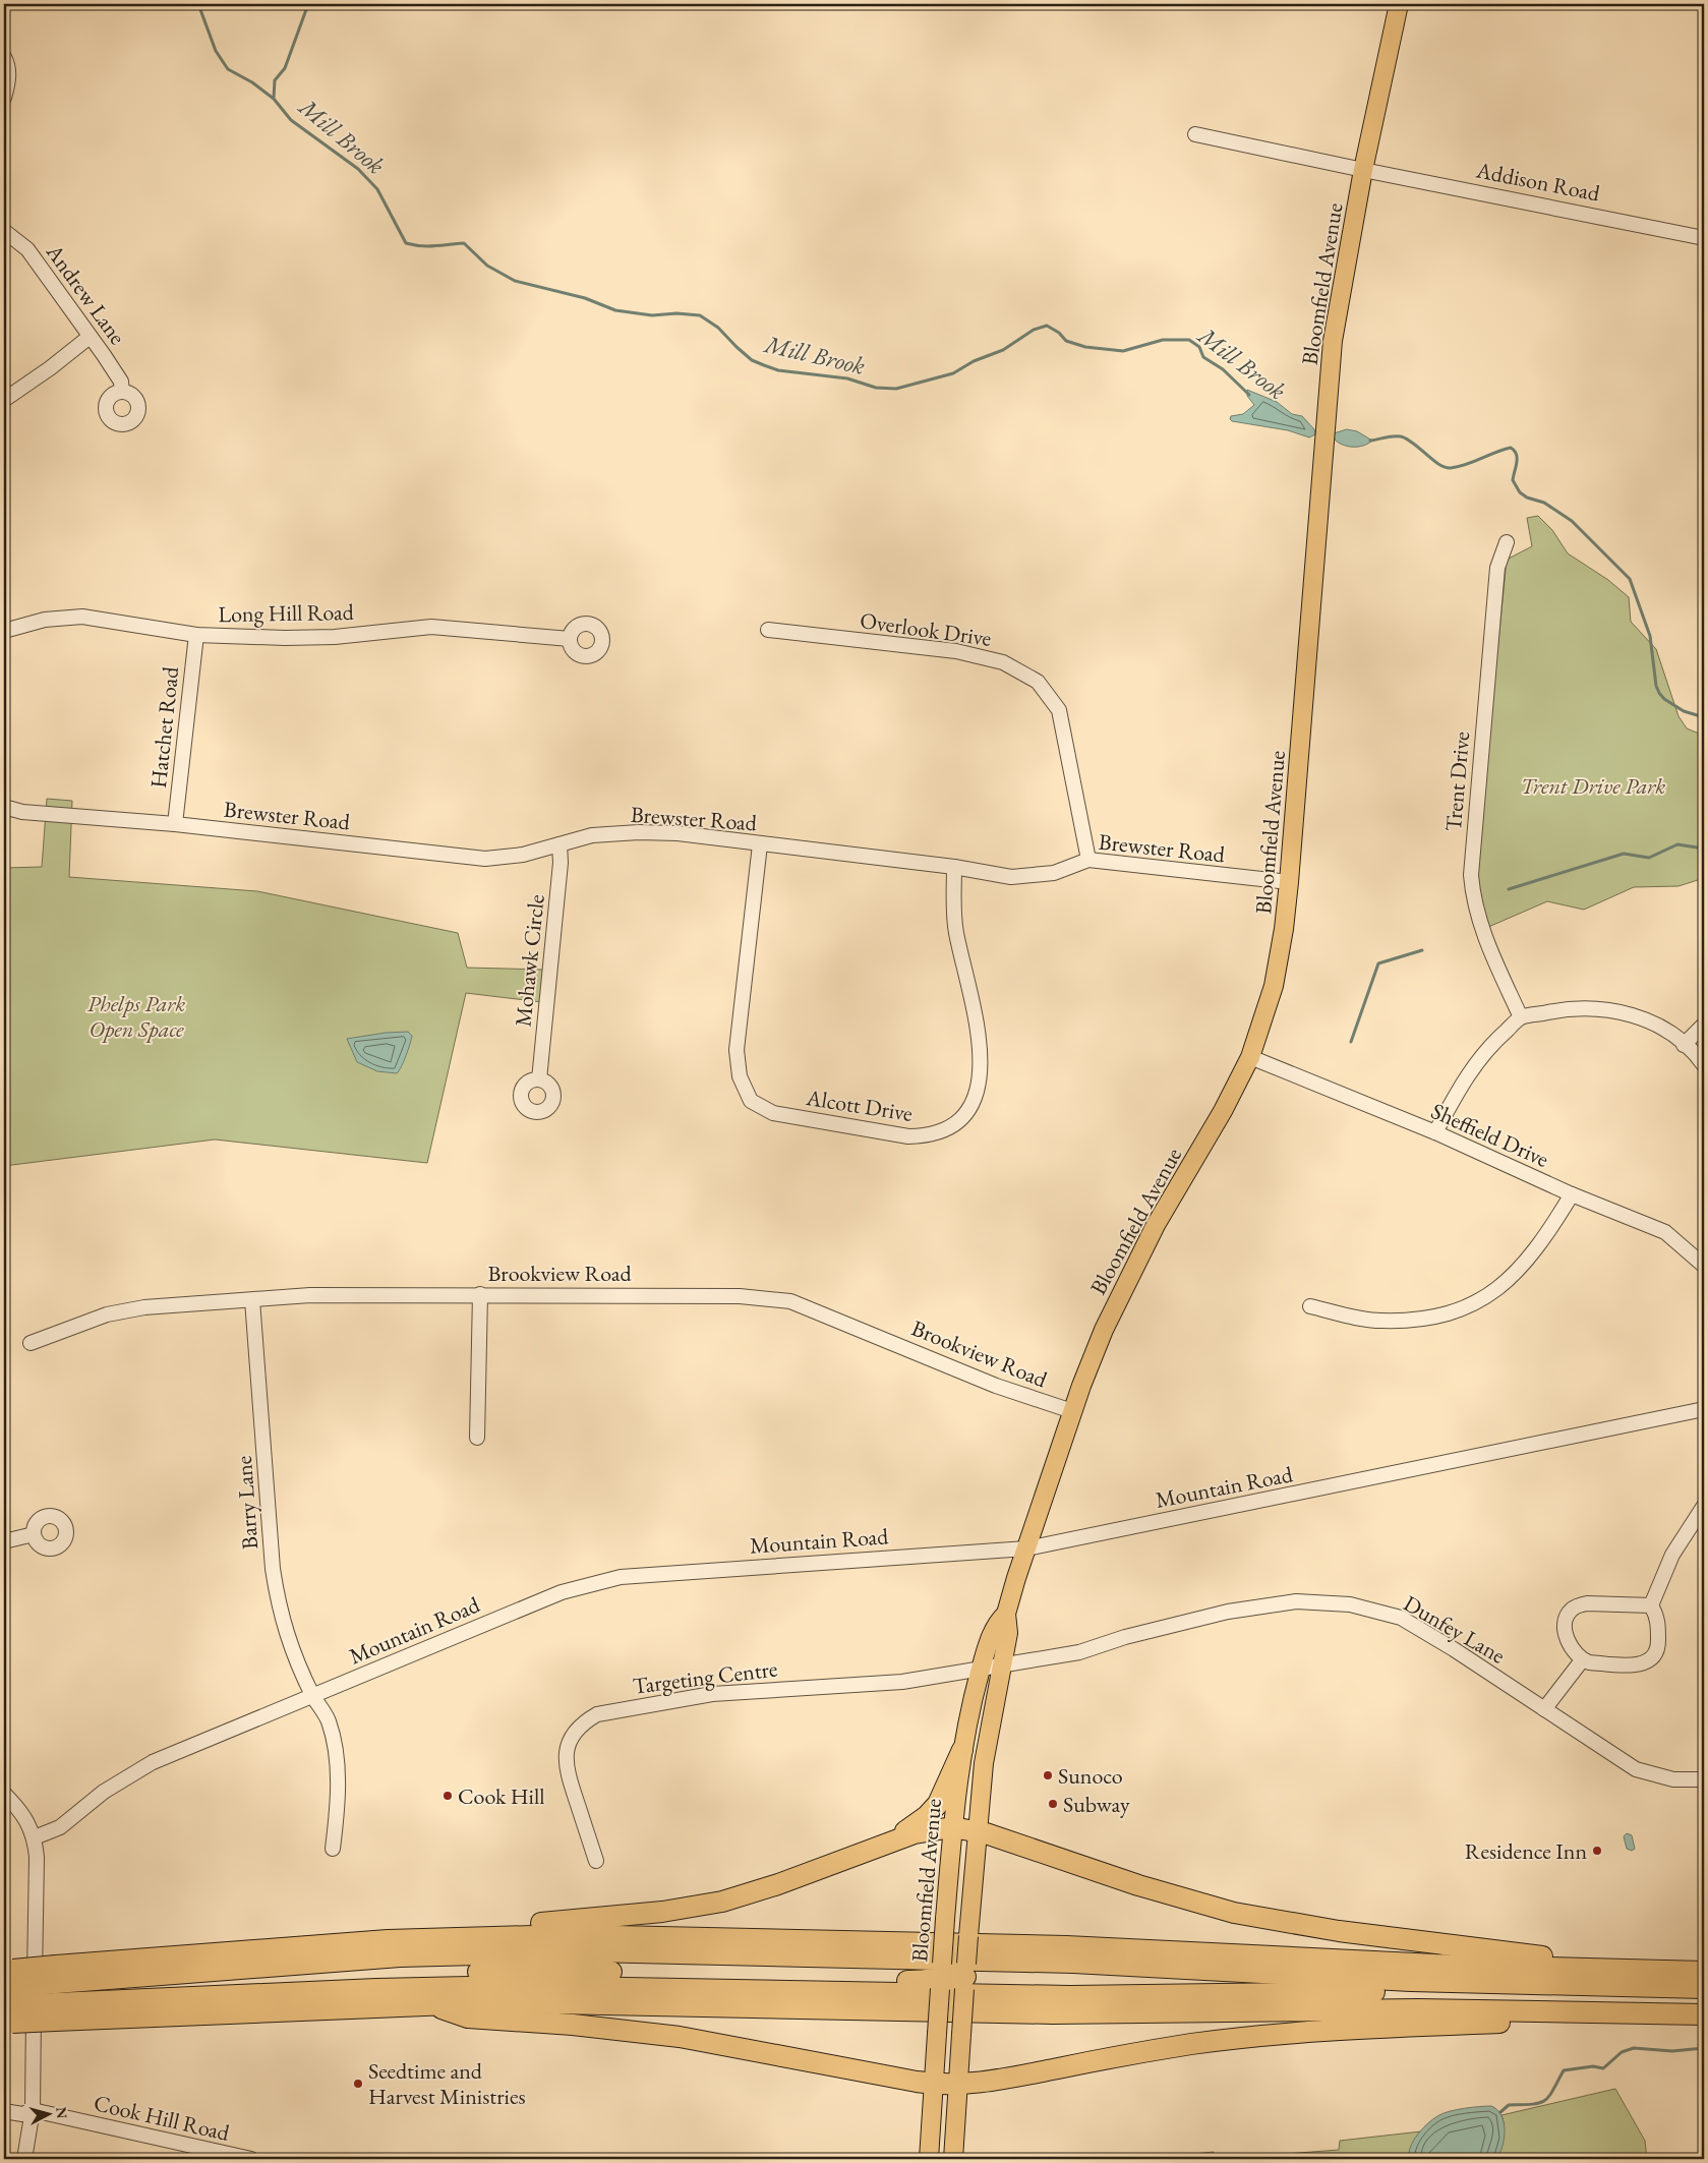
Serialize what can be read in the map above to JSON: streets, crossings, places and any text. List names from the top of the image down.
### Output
{
  "streets": {
    "main road": ["Bloomfield Avenue"],
    "street": [
      "Addison Road",
      "Andrew Lane",
      "Long Hill Road",
      "Overlook Drive",
      "Hatchet Road",
      "Trent Drive",
      "Brewster Road",
      "Mohawk Circle",
      "Alcott Drive",
      "Sheffield Drive",
      "Brookview Road",
      "Mountain Road",
      "Barry Lane",
      "Dunfey Lane",
      "Targeting Centre",
      "Cook Hill Road"
    ]
  },
  "crossings": [
    ["Addison Road", "Bloomfield Avenue"],
    ["Bloomfield Avenue", "Brewster Road"],
    ["Bloomfield Avenue", "Sheffield Drive"],
    ["Bloomfield Avenue", "Brookview Road"],
    ["Bloomfield Avenue", "Mountain Road"],
    ["Bloomfield Avenue", "Dunfey Lane"],
    ["Bloomfield Avenue", "Targeting Centre"],
    ["Long Hill Road", "Hatchet Road"],
    ["Overlook Drive", "Brewster Road"],
    ["Hatchet Road", "Brewster Road"],
    ["Brewster Road", "Mohawk Circle"],
    ["Brewster Road", "Alcott Drive"],
    ["Brookview Road", "Barry Lane"],
    ["Mountain Road", "Barry Lane"],
    ["Dunfey Lane", "Targeting Centre"]
  ],
  "water": ["Mill Brook"],
  "parks": ["Trent Drive Park", "Phelps Park Open Space"],
  "places": [
    "Sunoco",
    "Cook Hill",
    "Subway",
    "Residence Inn",
    "Seedtime and Harvest Ministries"
  ],
  "north": "right"
}
